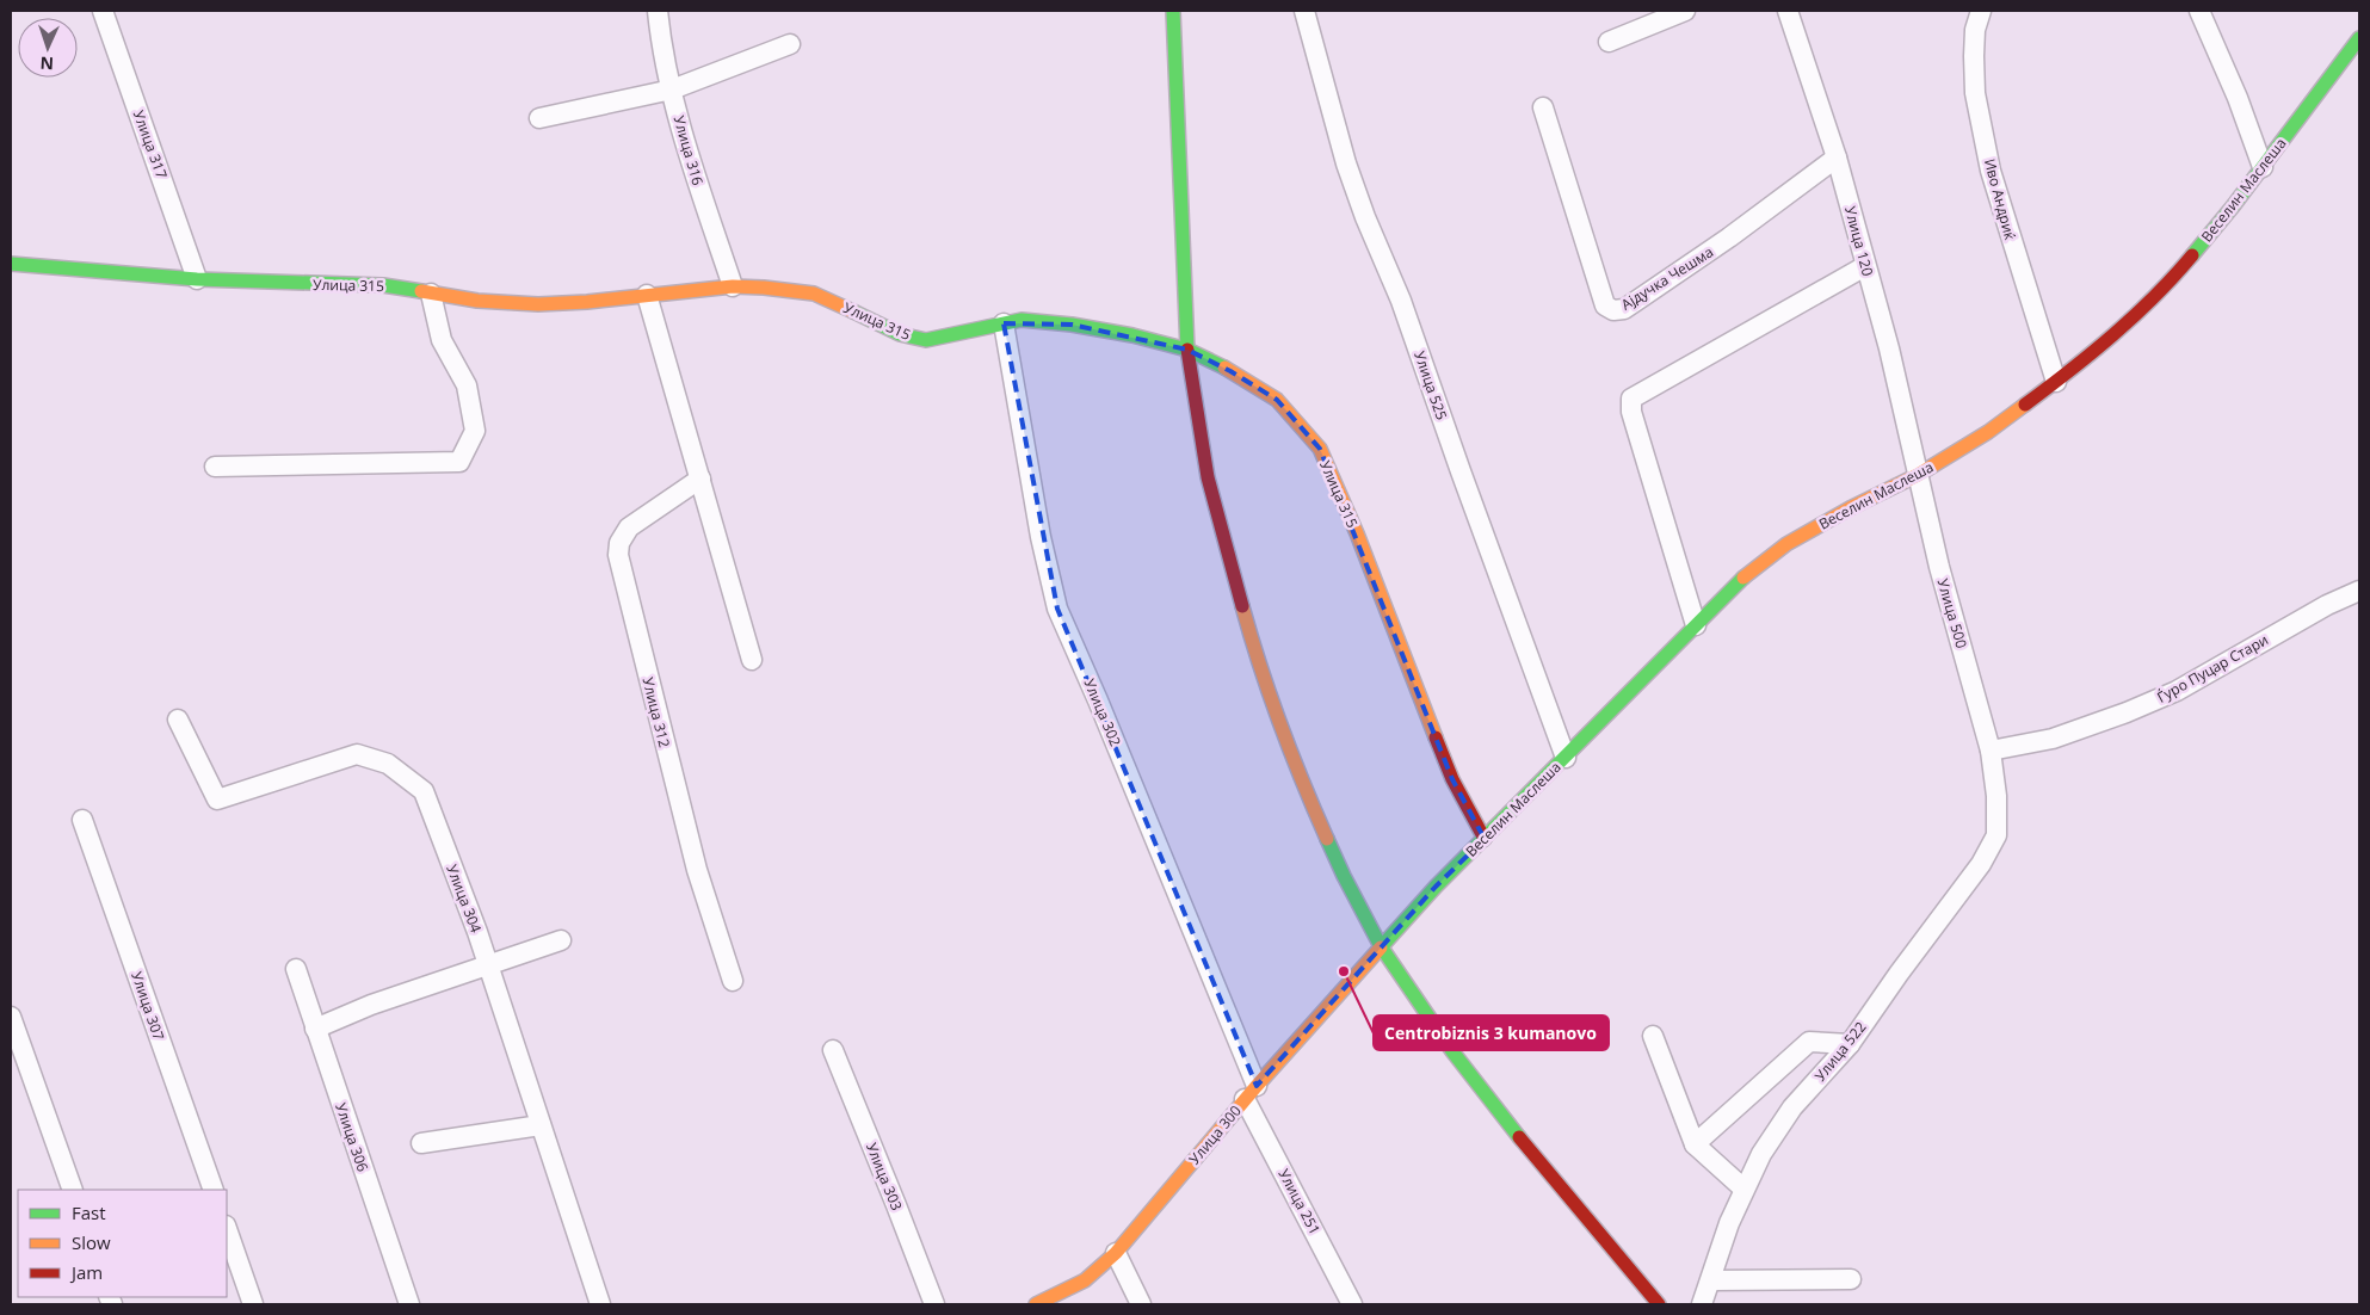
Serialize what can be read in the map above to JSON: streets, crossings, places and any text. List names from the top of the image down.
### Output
{
  "streets": {
    "street": [
      "Улица 317",
      "Улица 316",
      "Веселин Маслеша",
      "Иво Андриќ",
      "Улица 120",
      "Ајдучка Чешма",
      "Улица 315",
      "Улица 525",
      "Улица 500",
      "Ѓуро Пуцар Стари",
      "Улица 312",
      "Улица 302",
      "Улица 304",
      "Улица 307",
      "Улица 522",
      "Улица 300",
      "Улица 306",
      "Улица 303",
      "Улица 251"
    ]
  },
  "crossings": [
    ["Улица 317", "Улица 315"],
    ["Улица 316", "Улица 315"],
    ["Веселин Маслеша", "Иво Андриќ"],
    ["Веселин Маслеша", "Улица 120"],
    ["Веселин Маслеша", "Улица 315"],
    ["Веселин Маслеша", "Улица 525"],
    ["Веселин Маслеша", "Улица 500"],
    ["Веселин Маслеша", "Улица 300"],
    ["Улица 120", "Ајдучка Чешма"],
    ["Улица 120", "Улица 500"],
    ["Улица 315", "Улица 302"],
    ["Улица 500", "Ѓуро Пуцар Стари"],
    ["Улица 500", "Улица 522"],
    ["Ѓуро Пуцар Стари", "Улица 522"],
    ["Улица 302", "Улица 300"],
    ["Улица 302", "Улица 251"],
    ["Улица 300", "Улица 251"]
  ],
  "places": ["Centrobiznis 3 kumanovo"],
  "legend": ["Fast", "Slow", "Jam"],
  "north": "bottom"
}
